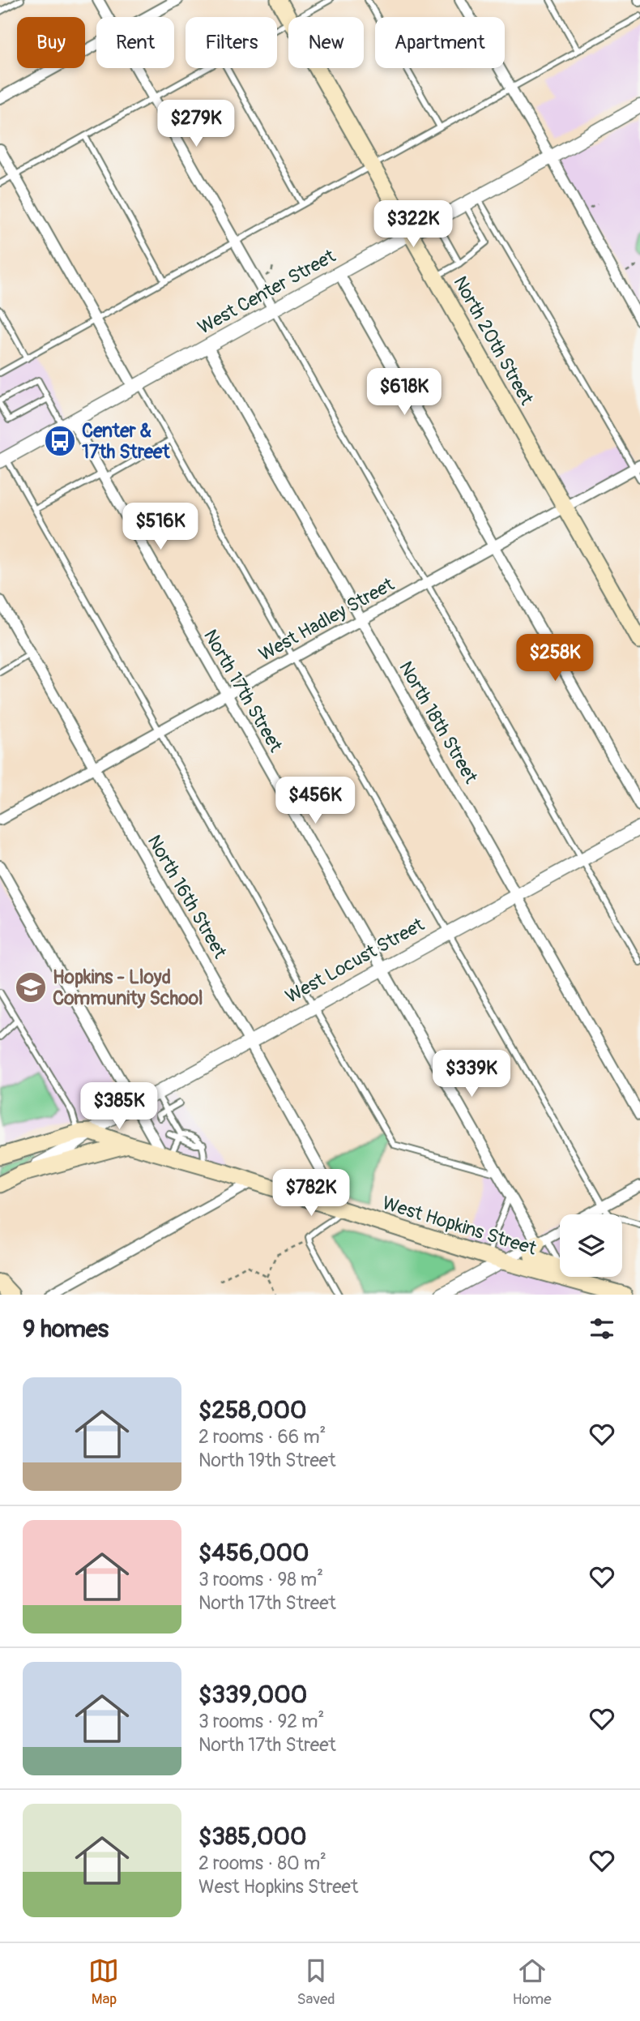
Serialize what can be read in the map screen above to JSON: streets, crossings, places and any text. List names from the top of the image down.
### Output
{
  "streets": {
    "main road": ["North 20th Street", "West Locust Street", "West Hopkins Street"],
    "street": [
      "West Center Street",
      "West Hadley Street",
      "North 17th Street",
      "North 18th Street",
      "North 16th Street"
    ]
  },
  "crossings": [
    ["West Center Street", "North 20th Street"],
    ["West Center Street", "North 17th Street"],
    ["West Center Street", "North 18th Street"],
    ["North 20th Street", "West Hadley Street"],
    ["West Hadley Street", "North 17th Street"],
    ["West Hadley Street", "North 18th Street"],
    ["West Hadley Street", "North 16th Street"],
    ["North 17th Street", "West Locust Street"],
    ["North 18th Street", "West Locust Street"],
    ["North 16th Street", "West Locust Street"],
    ["North 16th Street", "West Hopkins Street"],
    ["West Locust Street", "West Hopkins Street"]
  ],
  "places": {
    "bus stop": ["Center & 17th Street"],
    "school or university": ["Hopkins - Lloyd Community School"]
  },
  "page": {
    "chip": [
      "Buy",
      "Rent",
      "Filters",
      "New",
      "Apartment"
    ],
    "price": [
      "$279K",
      "$322K",
      "$618K",
      "$516K",
      "$258K",
      "$456K",
      "$339K",
      "$385K",
      "$782K"
    ],
    "heading": "9 homes",
    "list": [
      {
        "name": "$258,000",
        "note": "2 rooms · 66 m² · North 19th Street"
      },
      {
        "name": "$456,000",
        "note": "3 rooms · 98 m² · North 17th Street"
      },
      {
        "name": "$339,000",
        "note": "3 rooms · 92 m² · North 17th Street"
      },
      {
        "name": "$385,000",
        "note": "2 rooms · 80 m² · West Hopkins Street"
      }
    ],
    "tabs": ["Map", "Saved", "Home"]
  }
}
